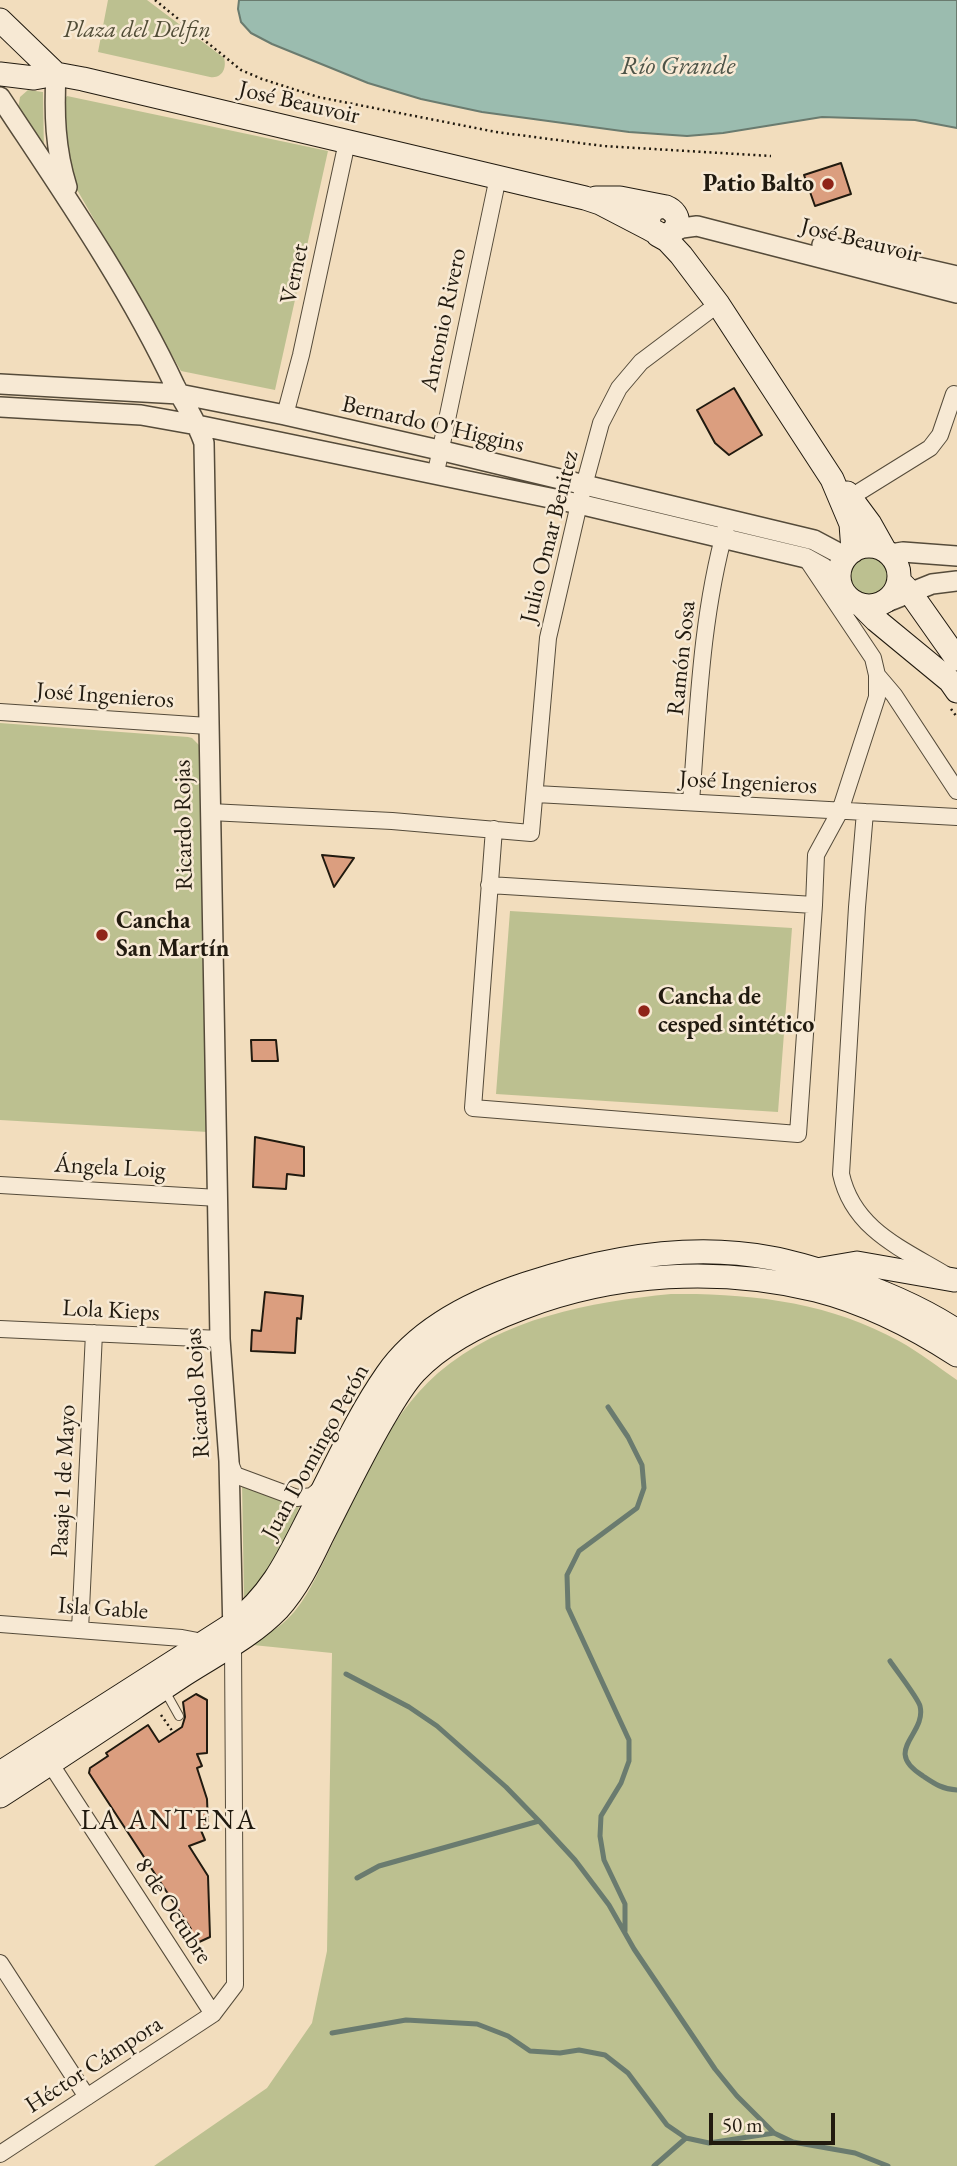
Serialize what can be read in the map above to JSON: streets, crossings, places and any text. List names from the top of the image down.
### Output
{
  "streets": {
    "main road": ["José Beauvoir", "Juan Domingo Perón"],
    "street": [
      "Vernet",
      "Antonio Rivero",
      "Bernardo O'Higgins",
      "Julio Omar Benitez",
      "Ramón Sosa",
      "José Ingenieros",
      "Ricardo Rojas",
      "Ángela Loig",
      "Lola Kieps",
      "Pasaje 1 de Mayo",
      "Isla Gable",
      "8 de Octubre",
      "Héctor Cámpora"
    ]
  },
  "crossings": [
    ["José Beauvoir", "Vernet"],
    ["José Beauvoir", "Antonio Rivero"],
    ["José Beauvoir", "Ricardo Rojas"],
    ["Vernet", "Bernardo O'Higgins"],
    ["Antonio Rivero", "Bernardo O'Higgins"],
    ["Bernardo O'Higgins", "Julio Omar Benitez"],
    ["Bernardo O'Higgins", "Ramón Sosa"],
    ["Bernardo O'Higgins", "Ricardo Rojas"],
    ["Julio Omar Benitez", "José Ingenieros"],
    ["Ramón Sosa", "José Ingenieros"],
    ["José Ingenieros", "Ricardo Rojas"],
    ["Ricardo Rojas", "Ángela Loig"],
    ["Ricardo Rojas", "Lola Kieps"],
    ["Ricardo Rojas", "Juan Domingo Perón"],
    ["Ricardo Rojas", "Héctor Cámpora"],
    ["Lola Kieps", "Pasaje 1 de Mayo"],
    ["Juan Domingo Perón", "Isla Gable"],
    ["Juan Domingo Perón", "8 de Octubre"],
    ["Juan Domingo Perón", "Héctor Cámpora"],
    ["Pasaje 1 de Mayo", "Isla Gable"],
    ["8 de Octubre", "Héctor Cámpora"]
  ],
  "districts": ["LA ANTENA"],
  "water": ["Río Grande"],
  "parks": ["Plaza del Delfin"],
  "places": ["Patio Balto", "Cancha San Martín", "Cancha de cesped sintético"],
  "scale_bar": "50 m"
}
